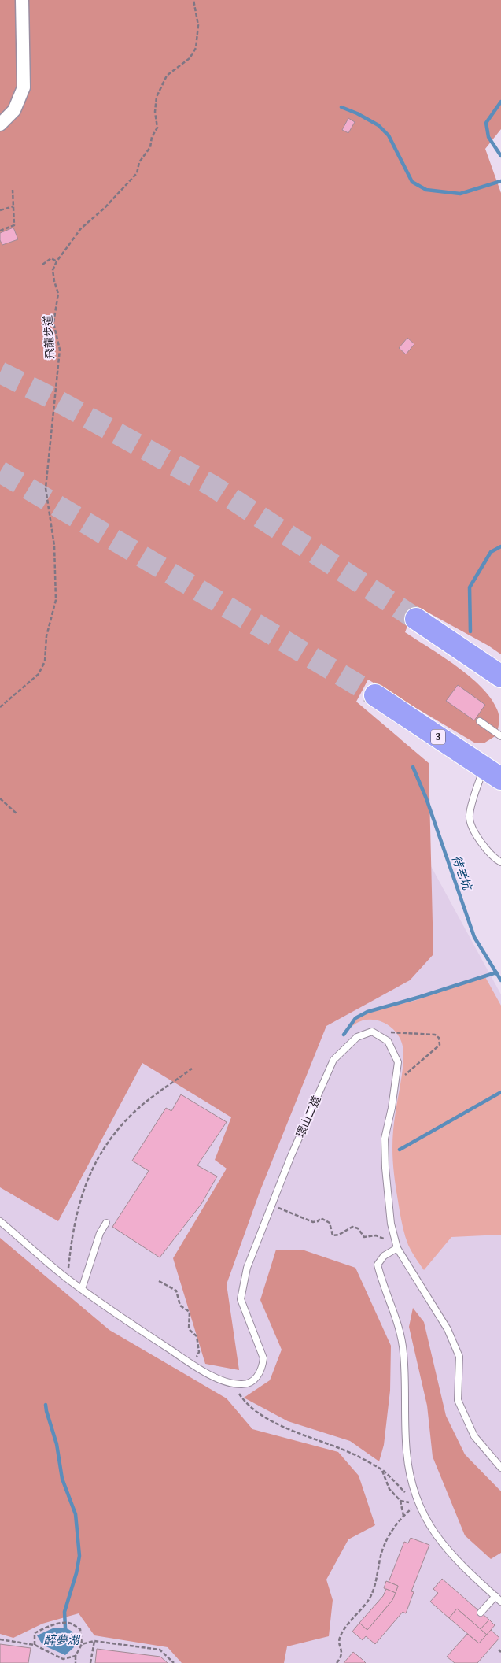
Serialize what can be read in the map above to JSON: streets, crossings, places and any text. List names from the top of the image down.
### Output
{
  "streets": {
    "highway": ["3"],
    "lane": ["環山二道"],
    "path": ["飛龍步道"]
  },
  "water": ["待老坑", "醉夢湖"]
}
